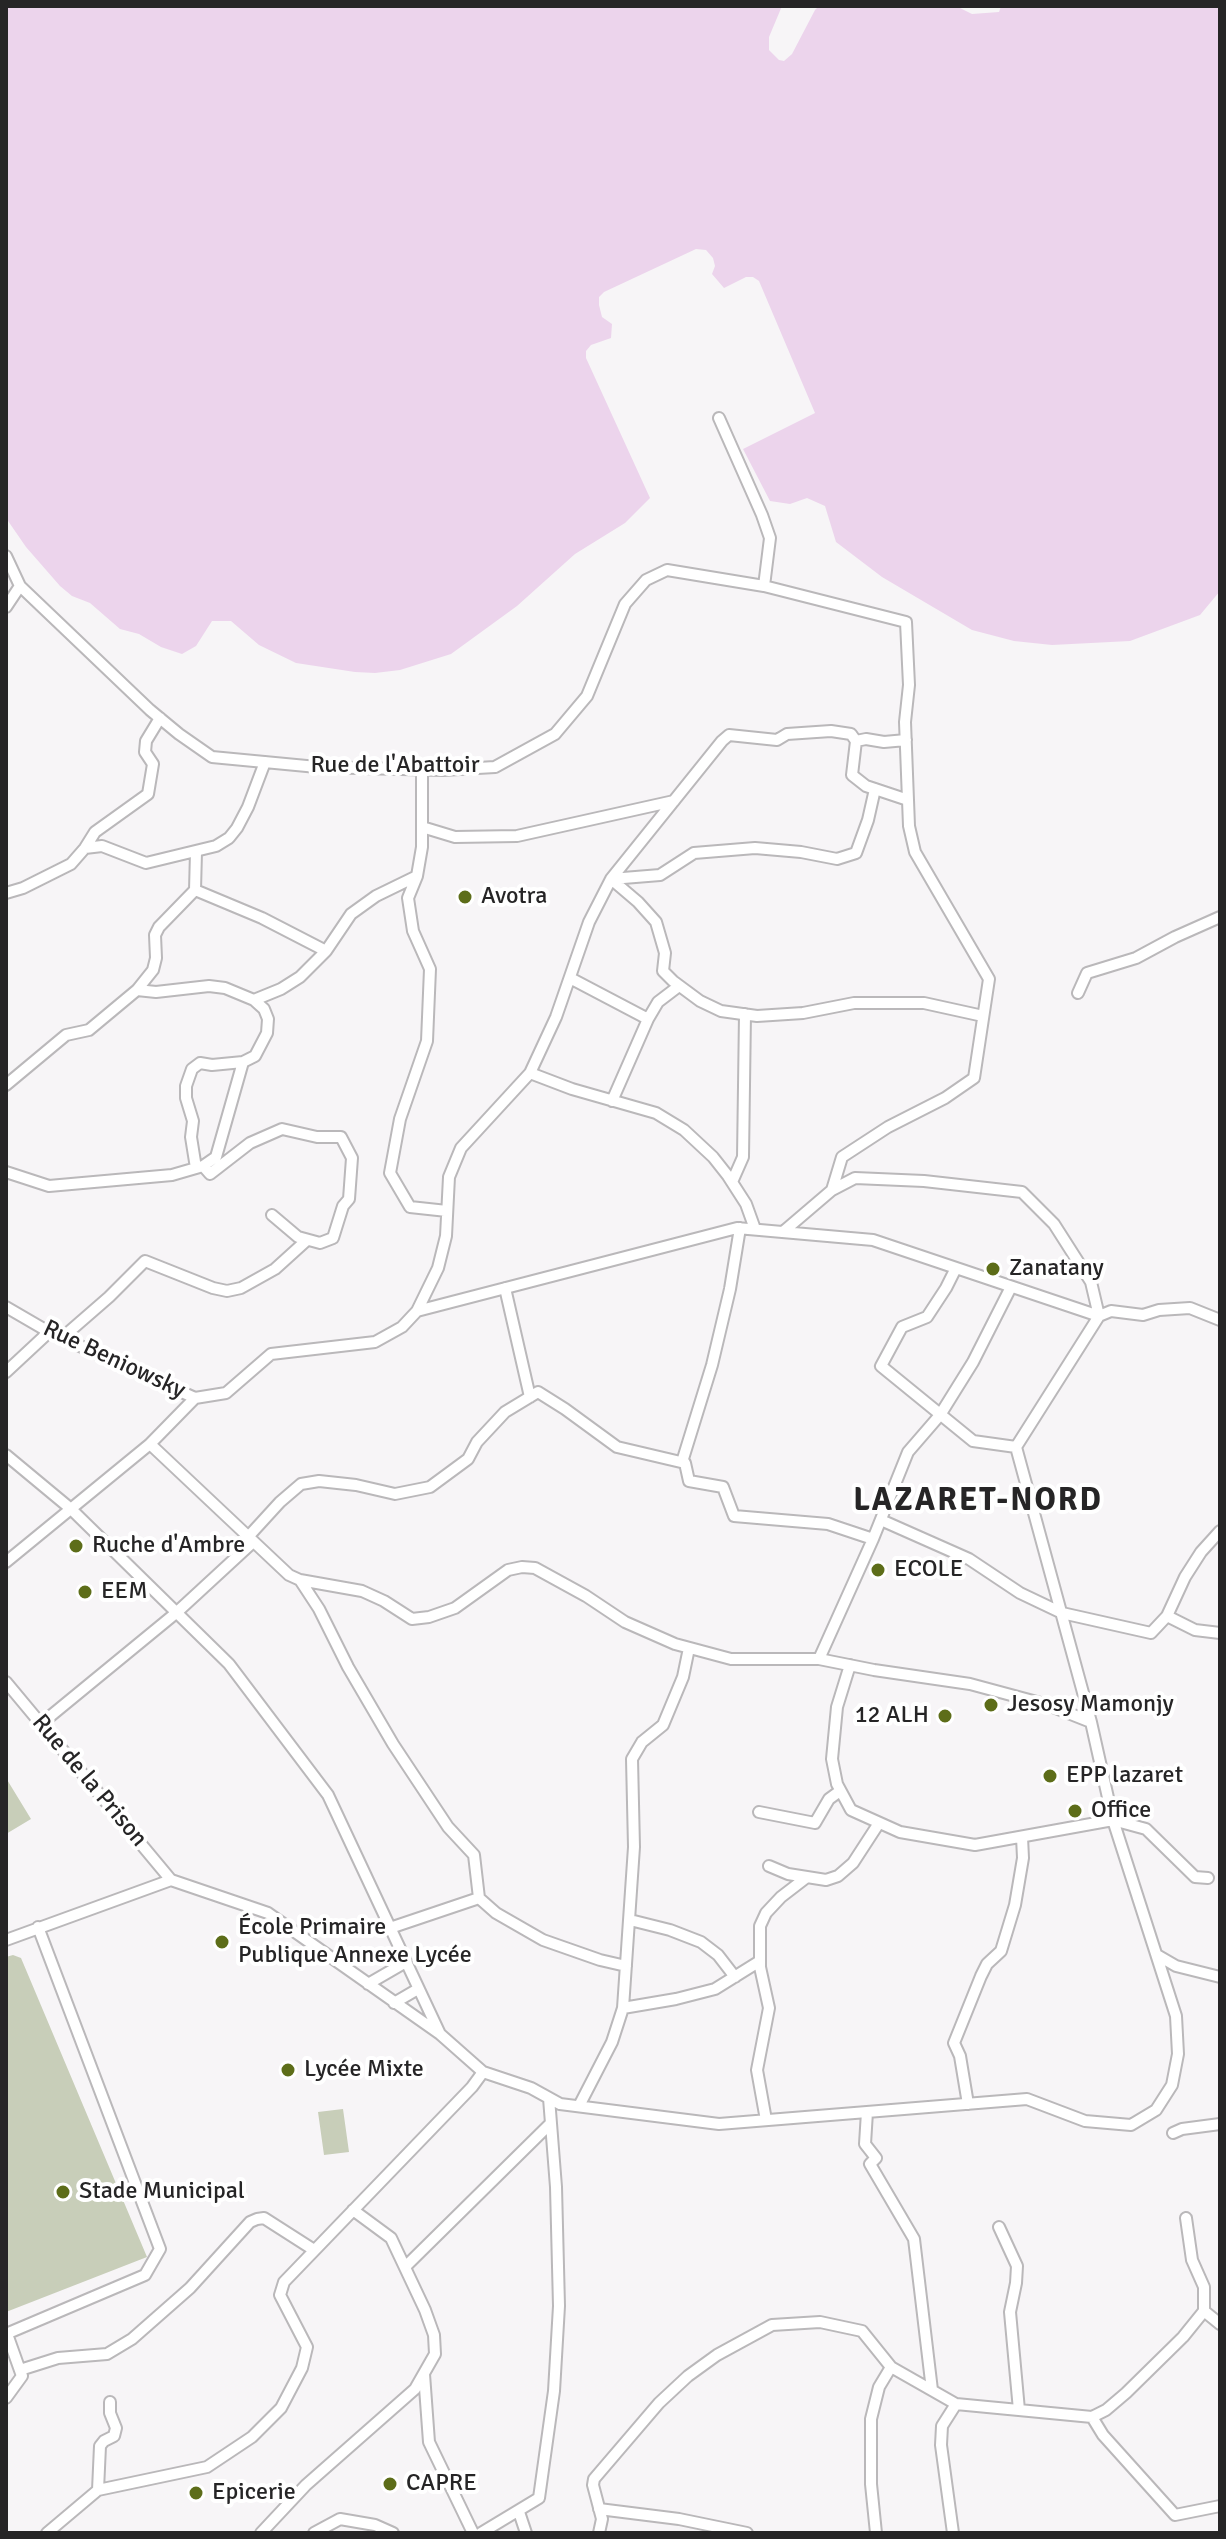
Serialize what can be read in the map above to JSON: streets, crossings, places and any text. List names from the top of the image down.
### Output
{
  "streets": {
    "street": ["Rue de l'Abattoir", "Rue Beniowsky", "Rue de la Prison"]
  },
  "districts": ["LAZARET-NORD"],
  "places": [
    "Avotra",
    "Zanatany",
    "Ruche d'Ambre",
    "ECOLE",
    "EEM",
    "Jesosy Mamonjy",
    "12 ALH",
    "EPP lazaret",
    "Office",
    "École Primaire Publique Annexe Lycée",
    "Lycée Mixte",
    "Stade Municipal",
    "CAPRE",
    "Epicerie"
  ]
}
